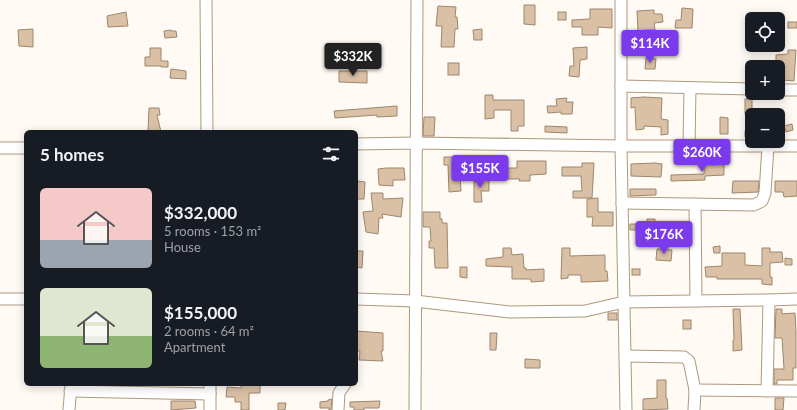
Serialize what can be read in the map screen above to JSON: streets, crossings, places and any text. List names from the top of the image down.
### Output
{
  "page": {
    "map_buttons": ["+", "−"],
    "price": [
      "$114K",
      "$332K",
      "$260K",
      "$155K",
      "$176K"
    ],
    "heading": "5 homes",
    "list": [
      {
        "name": "$332,000",
        "note": "5 rooms · 153 m² · House"
      },
      {
        "name": "$155,000",
        "note": "2 rooms · 64 m² · Apartment"
      }
    ]
  }
}
